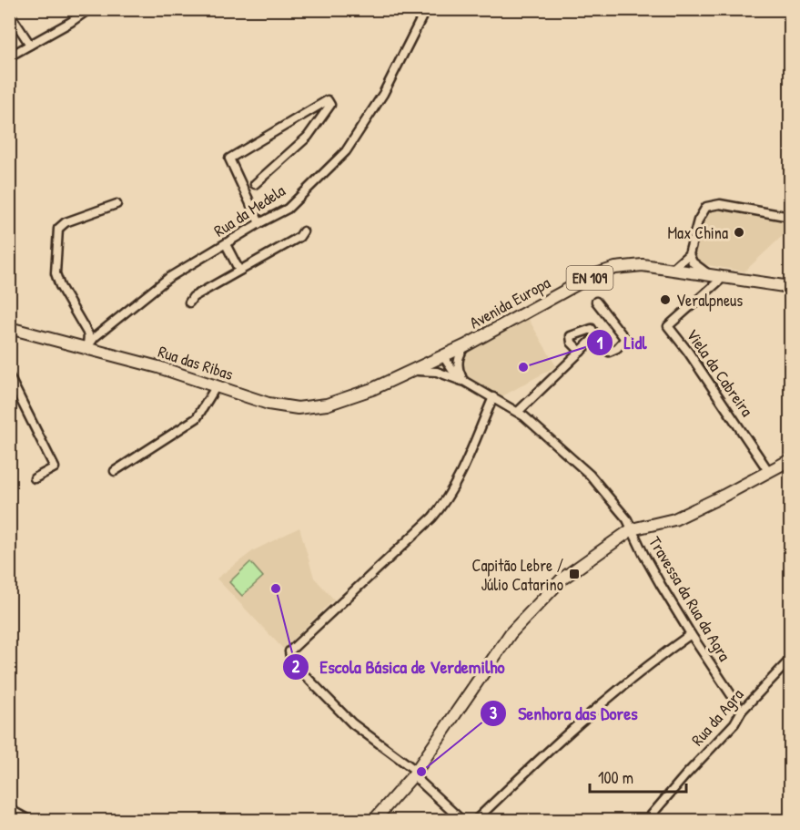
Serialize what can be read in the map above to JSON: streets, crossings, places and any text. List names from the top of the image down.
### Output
{
  "streets": {
    "main road": ["EN 109", "Avenida Europa", "Rua das Ribas"],
    "street": [
      "Rua da Medela",
      "Viela da Cabreira",
      "Travessa da Rua da Agra",
      "Rua da Agra"
    ]
  },
  "crossings": [
    ["Rua da Medela", "Rua das Ribas"],
    ["Avenida Europa", "Rua das Ribas"],
    ["Avenida Europa", "Viela da Cabreira"],
    ["Travessa da Rua da Agra", "Rua da Agra"]
  ],
  "places": {
    "other": [
      "Max China",
      "Veralpneus",
      "Lidl",
      "Escola Básica de Verdemilho",
      "Senhora das Dores"
    ],
    "transit": ["Capitão Lebre / Júlio Catarino"]
  },
  "scale_bar": "100 m"
}
